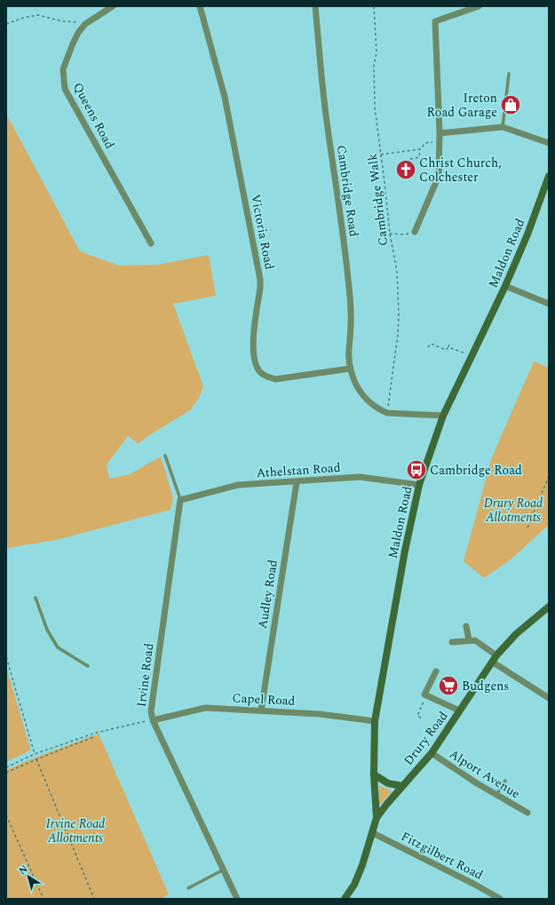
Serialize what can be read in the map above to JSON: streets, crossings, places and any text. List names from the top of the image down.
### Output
{
  "streets": {
    "main road": ["Maldon Road", "Drury Road"],
    "street": [
      "Queens Road",
      "Cambridge Road",
      "Victoria Road",
      "Athelstan Road",
      "Audley Road",
      "Irvine Road",
      "Capel Road",
      "Alport Avenue",
      "Fitzgilbert Road"
    ],
    "path": ["Cambridge Walk"]
  },
  "crossings": [
    ["Cambridge Road", "Cambridge Walk"],
    ["Cambridge Road", "Victoria Road"],
    ["Cambridge Road", "Maldon Road"],
    ["Maldon Road", "Athelstan Road"],
    ["Maldon Road", "Capel Road"],
    ["Maldon Road", "Drury Road"],
    ["Athelstan Road", "Audley Road"],
    ["Athelstan Road", "Irvine Road"],
    ["Audley Road", "Capel Road"],
    ["Irvine Road", "Capel Road"],
    ["Drury Road", "Alport Avenue"]
  ],
  "parks": ["Drury Road Allotments", "Irvine Road Allotments"],
  "places": {
    "shop": ["Ireton Road Garage"],
    "church": ["Christ Church, Colchester"],
    "bus stop": ["Cambridge Road"],
    "supermarket": ["Budgens"]
  },
  "north": "top left"
}
